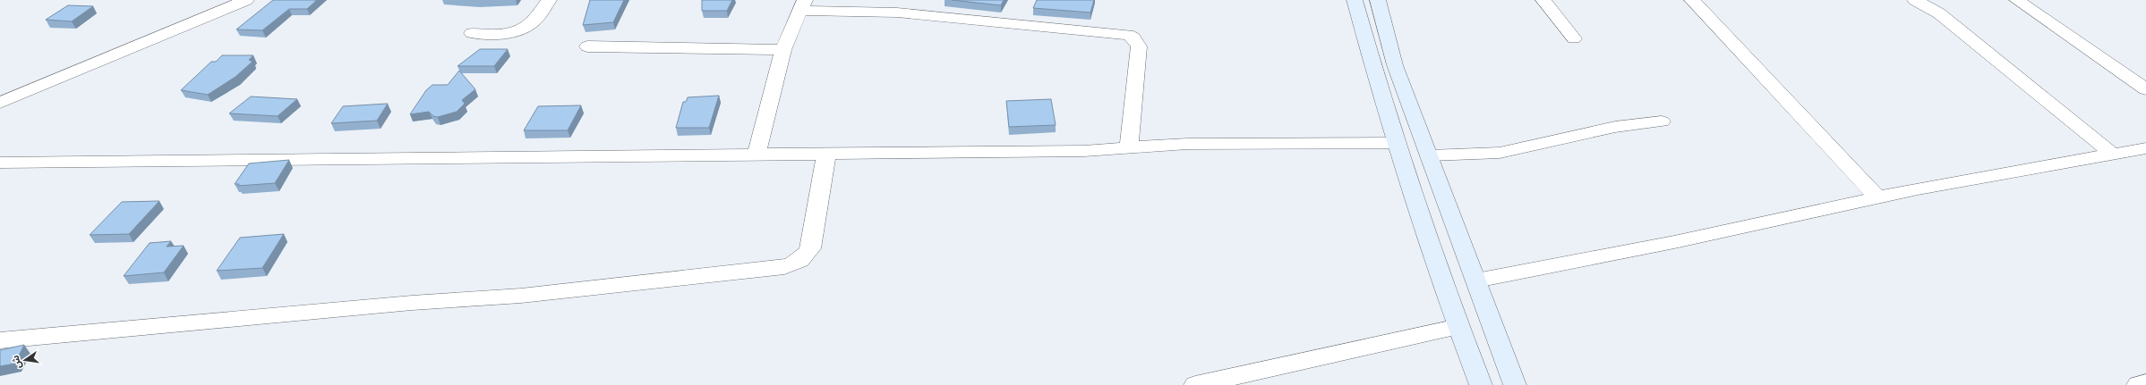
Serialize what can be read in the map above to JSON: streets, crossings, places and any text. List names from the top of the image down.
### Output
{
  "north": "left"
}
